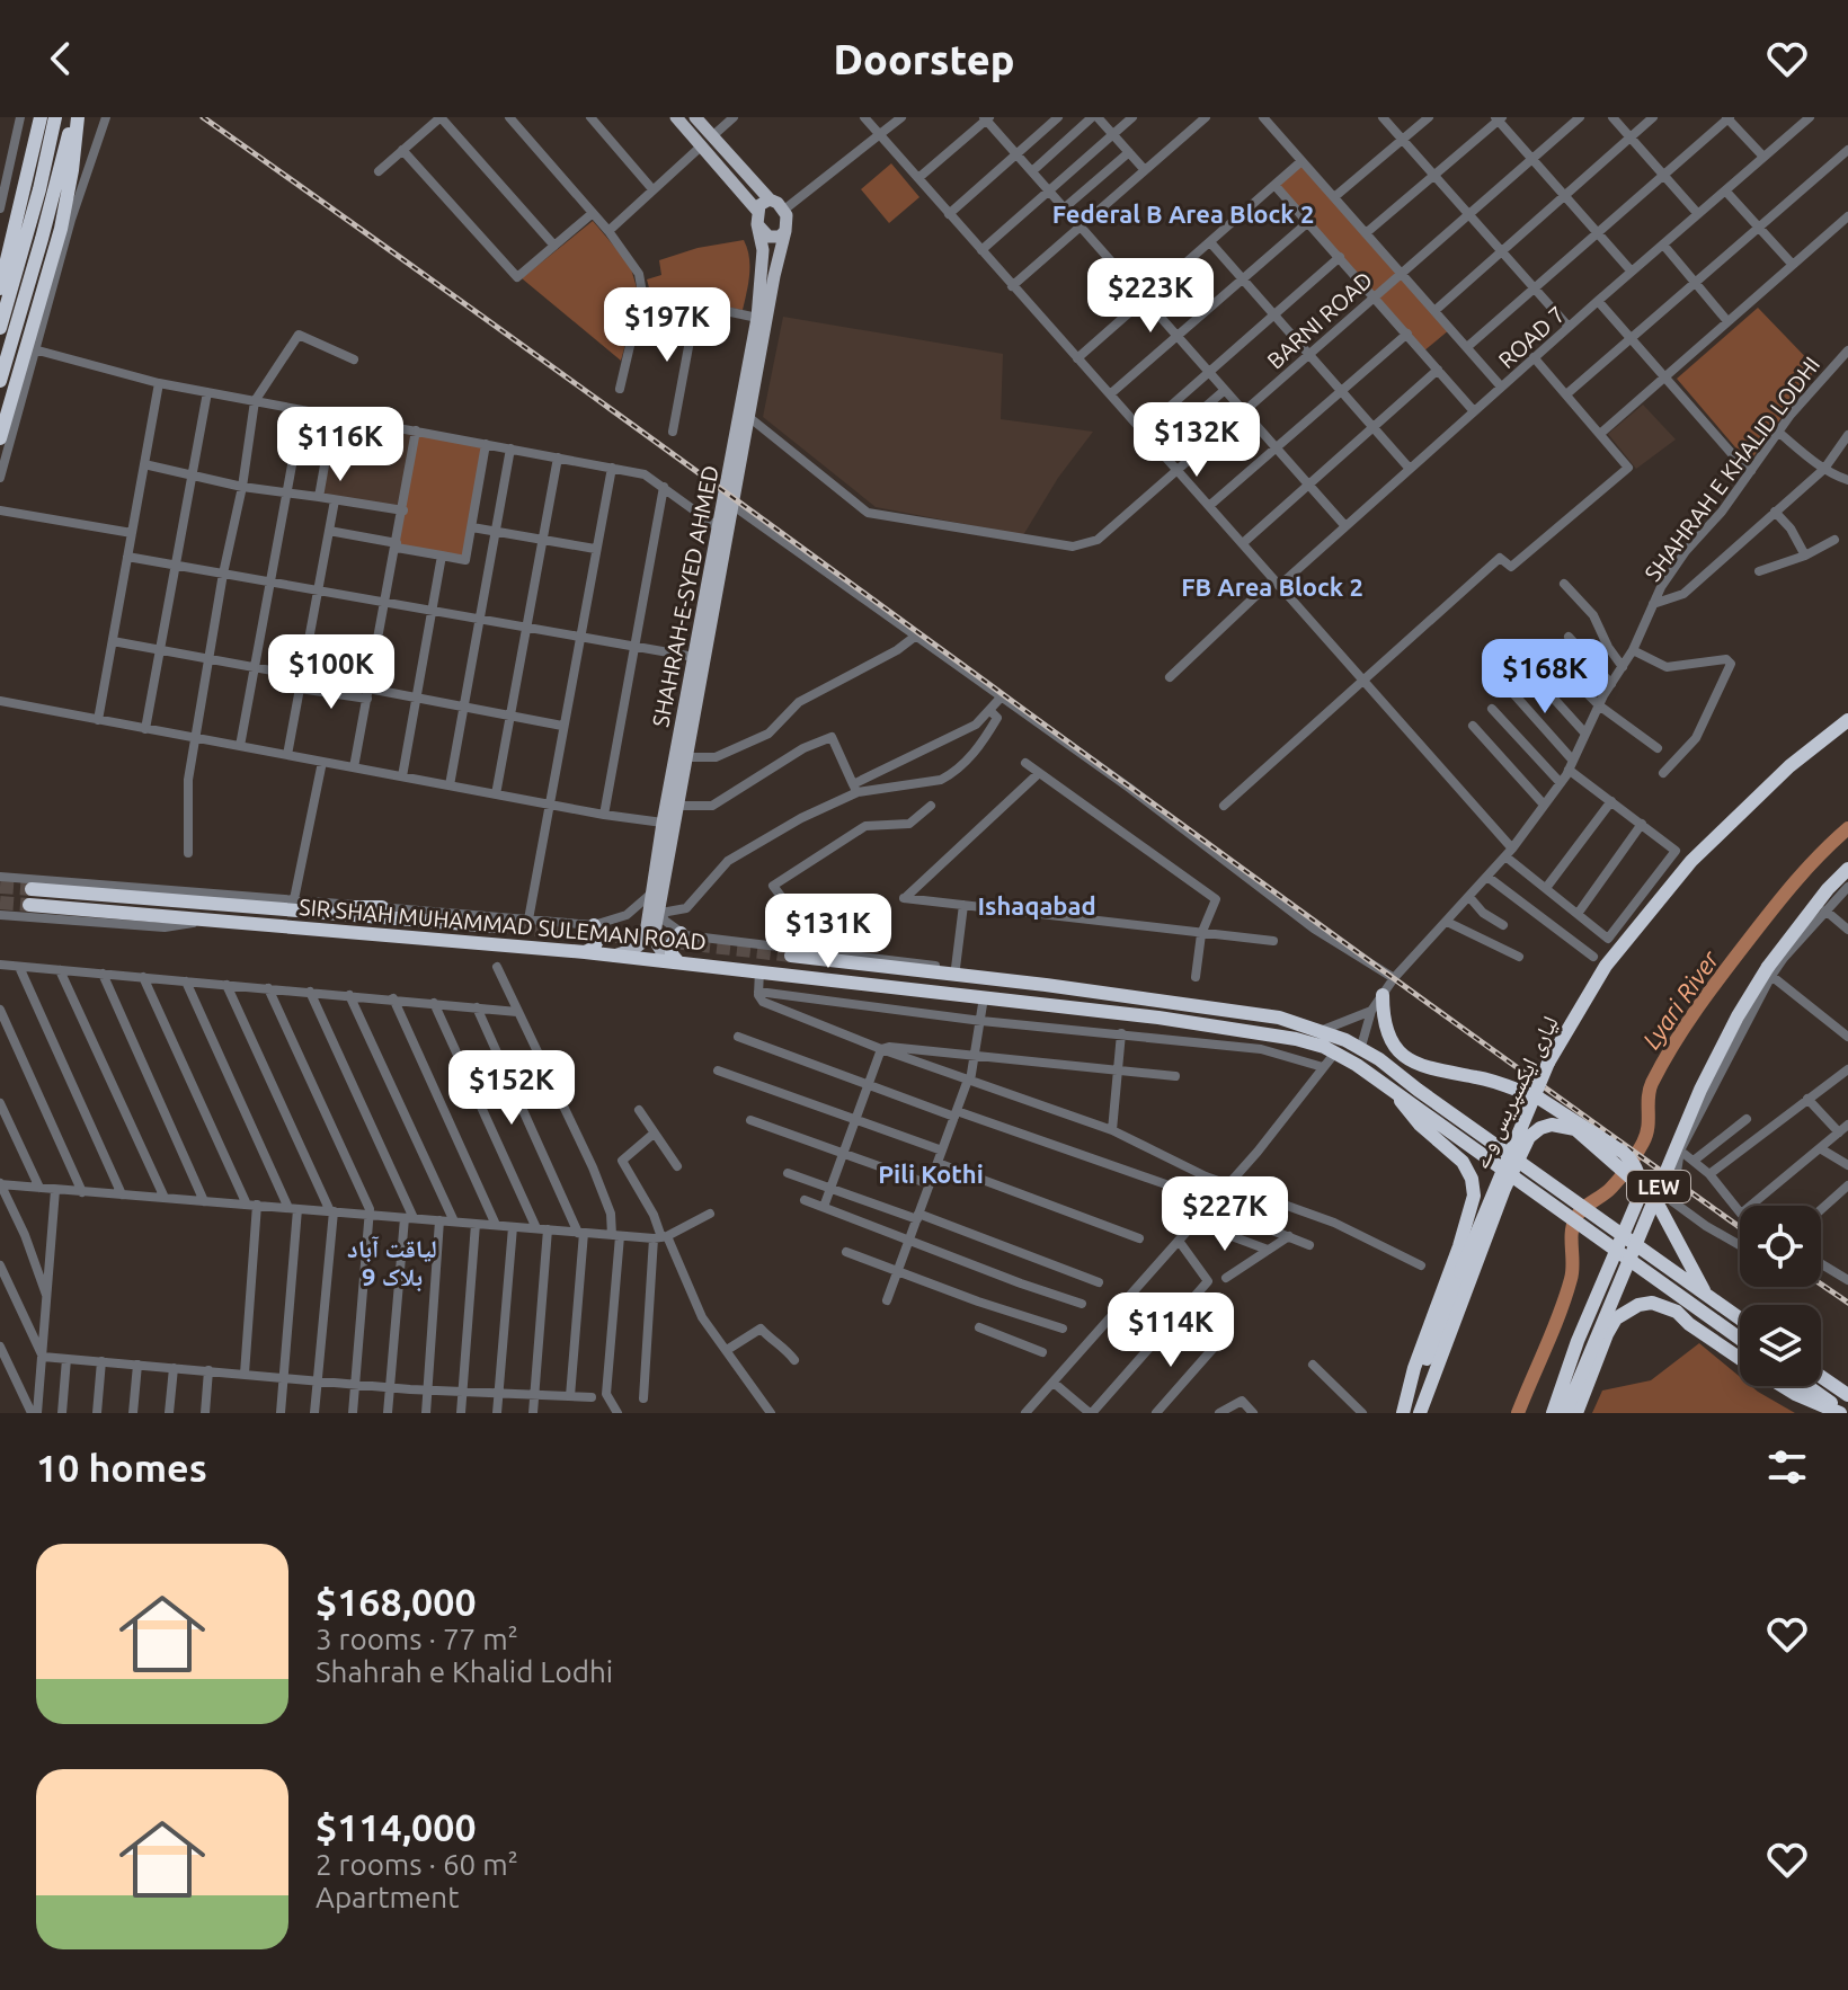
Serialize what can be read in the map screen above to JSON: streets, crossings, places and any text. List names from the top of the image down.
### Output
{
  "streets": {
    "highway": ["SIR SHAH MUHAMMAD SULEMAN ROAD", "لیاری ایکسپریس وے", "LEW"],
    "main road": ["SHAHRAH-E-SYED AHMED"],
    "street": ["BARNI ROAD", "ROAD 7", "SHAHRAH E KHALID LODHI"]
  },
  "crossings": [
    ["BARNI ROAD", "SHAHRAH-E-SYED AHMED"],
    ["SHAHRAH-E-SYED AHMED", "SIR SHAH MUHAMMAD SULEMAN ROAD"]
  ],
  "districts": [
    "Federal B Area Block 2",
    "FB Area Block 2",
    "Ishaqabad",
    "Pili Kothi",
    "لیاقت آباد بلاک 9"
  ],
  "water": ["Lyari River"],
  "page": {
    "header": "Doorstep",
    "price": [
      "$223K",
      "$197K",
      "$132K",
      "$116K",
      "$100K",
      "$168K",
      "$131K",
      "$152K",
      "$227K",
      "$114K"
    ],
    "heading": "10 homes",
    "list": [
      {
        "name": "$168,000",
        "note": "3 rooms · 77 m² · Shahrah e Khalid Lodhi"
      },
      {
        "name": "$114,000",
        "note": "2 rooms · 60 m² · Apartment"
      }
    ]
  }
}
